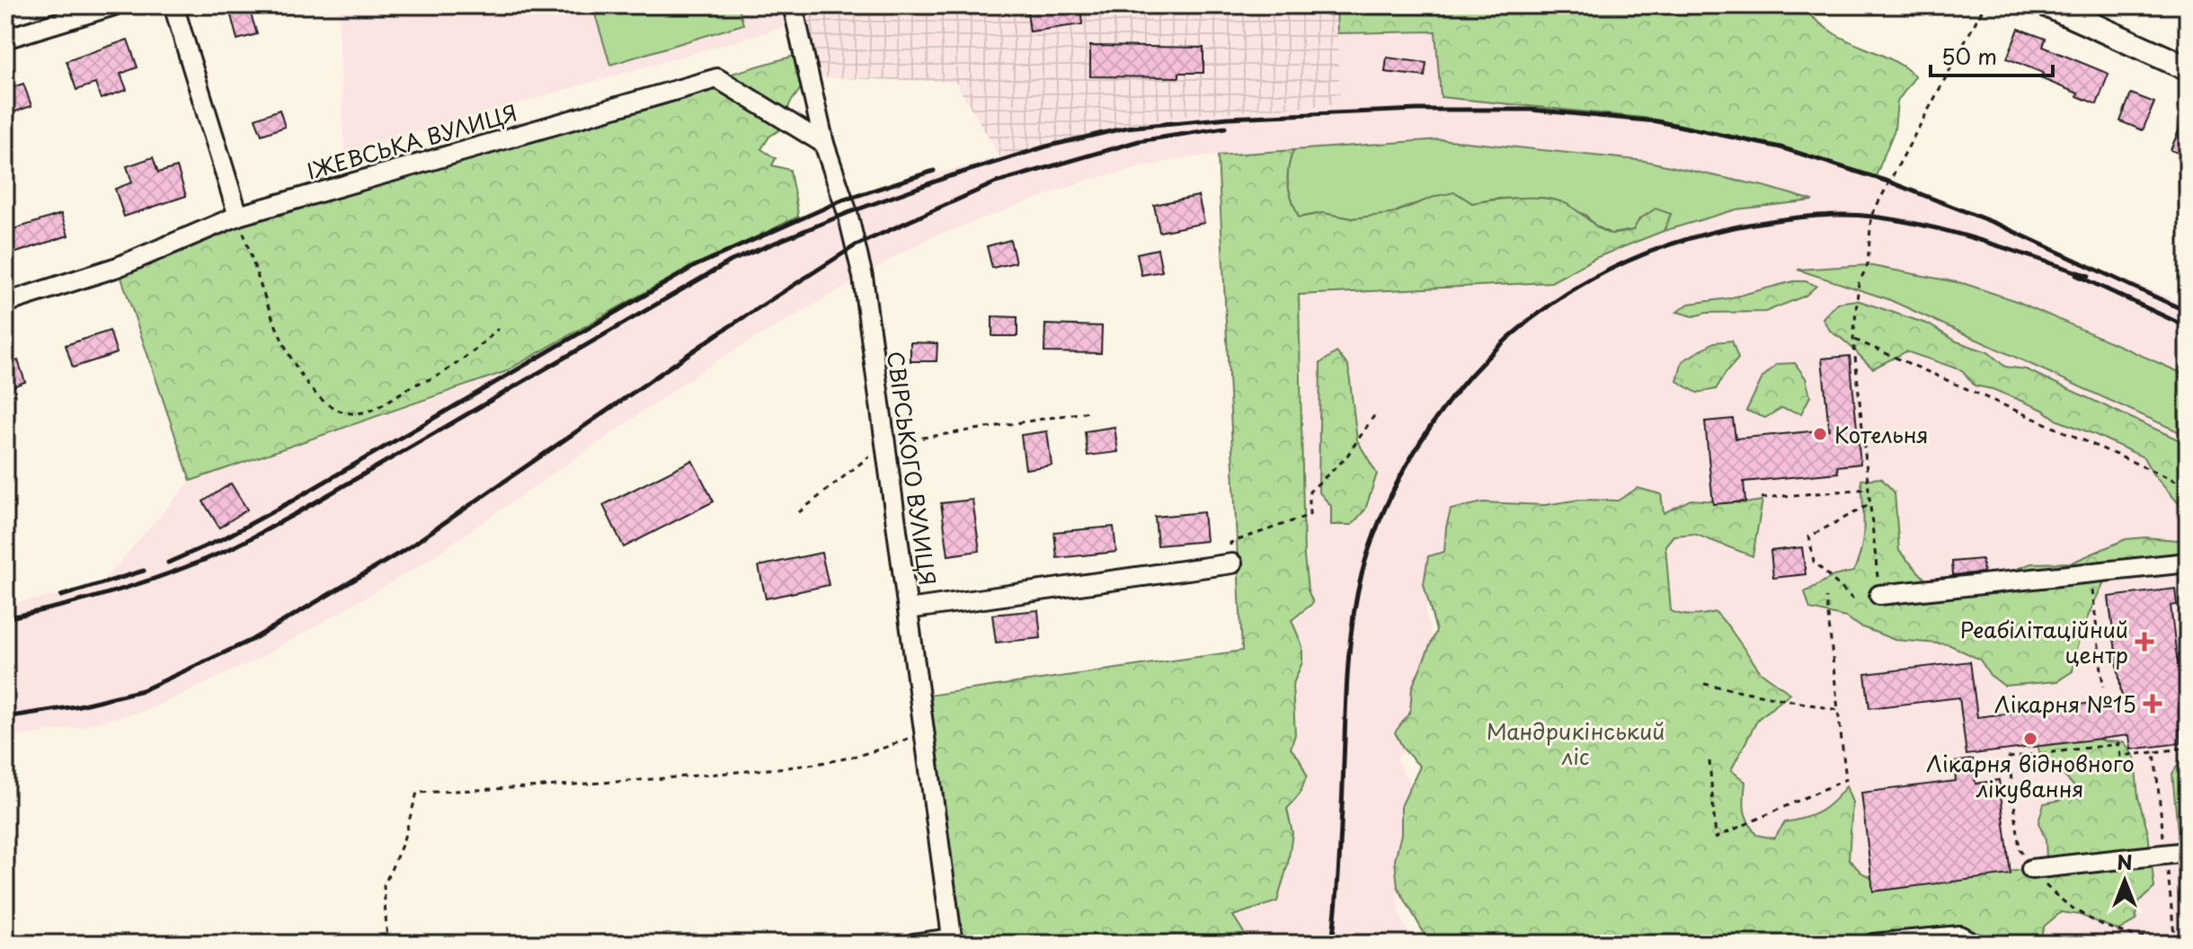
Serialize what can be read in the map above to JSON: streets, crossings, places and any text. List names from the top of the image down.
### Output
{
  "streets": {
    "street": ["ІЖЕВСЬКА ВУЛИЦЯ", "СВІРСЬКОГО ВУЛИЦЯ"]
  },
  "crossings": [
    ["ІЖЕВСЬКА ВУЛИЦЯ", "СВІРСЬКОГО ВУЛИЦЯ"]
  ],
  "parks": ["Мандрикінський ліс"],
  "places": {
    "other": ["Котельня", "Лікарня відновного лікування"],
    "health": ["Реабілітаційний центр", "Лікарня №15"]
  },
  "scale_bar": "50 m",
  "north": "top"
}
